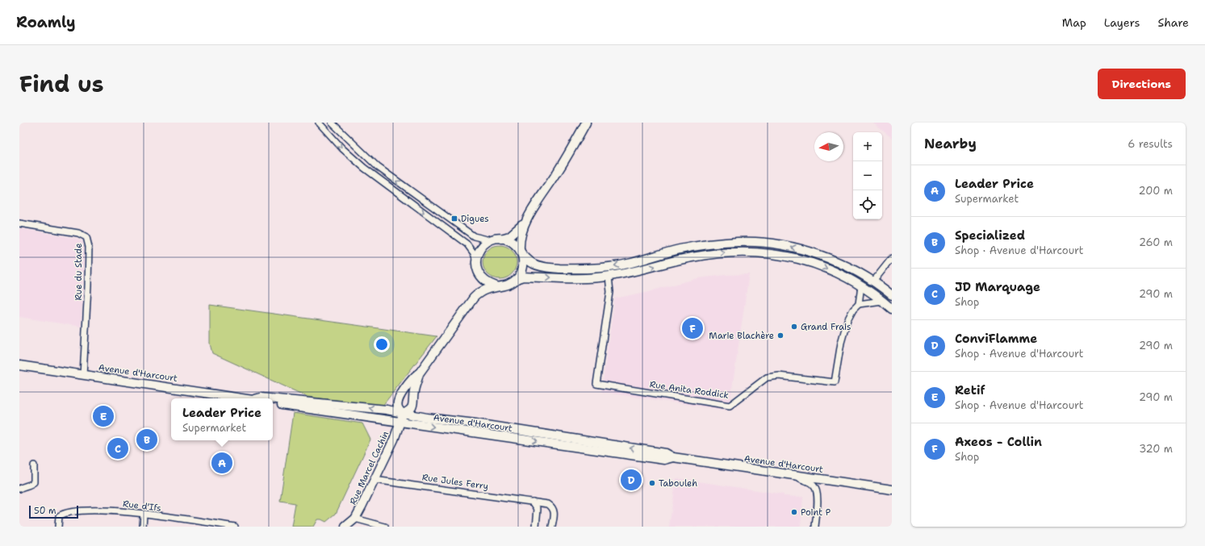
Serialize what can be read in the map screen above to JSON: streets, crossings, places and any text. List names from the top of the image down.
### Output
{
  "streets": {
    "main road": ["Avenue d'Harcourt", "Rue Marcel Cachin"],
    "street": [
      "Rue du Stade",
      "Rue Anita Roddick",
      "Rue Jules Ferry",
      "Rue d'Ifs"
    ]
  },
  "crossings": [
    ["Rue du Stade", "Avenue d'Harcourt"],
    ["Avenue d'Harcourt", "Rue Marcel Cachin"],
    ["Rue Marcel Cachin", "Rue Jules Ferry"]
  ],
  "places": {
    "transit": ["Digues"],
    "other": [
      "Grand Frais",
      "Marie Blachère",
      "Tabouleh",
      "Point P"
    ]
  },
  "scale_bar": "50 m",
  "north": "left",
  "page": {
    "header": "Roamly",
    "nav": ["Map", "Layers", "Share"],
    "title": "Find us",
    "buttons": "Directions",
    "heading": ["Nearby", "6 results"],
    "map_buttons": ["+", "−"],
    "list": [
      {
        "mark": "A",
        "name": "Leader Price",
        "note": "Supermarket",
        "value": "200 m"
      },
      {
        "mark": "B",
        "name": "Specialized",
        "note": "Shop · Avenue d'Harcourt",
        "value": "260 m"
      },
      {
        "mark": "C",
        "name": "JD Marquage",
        "note": "Shop",
        "value": "290 m"
      },
      {
        "mark": "D",
        "name": "ConviFlamme",
        "note": "Shop · Avenue d'Harcourt",
        "value": "290 m"
      },
      {
        "mark": "E",
        "name": "Retif",
        "note": "Shop · Avenue d'Harcourt",
        "value": "290 m"
      },
      {
        "mark": "F",
        "name": "Axeos - Collin",
        "note": "Shop",
        "value": "320 m"
      }
    ],
    "pins": [
      "F",
      "E",
      "B",
      "C",
      "A",
      "D"
    ],
    "popup": ["Leader Price", "Supermarket"],
    "scale": "50 m"
  }
}
